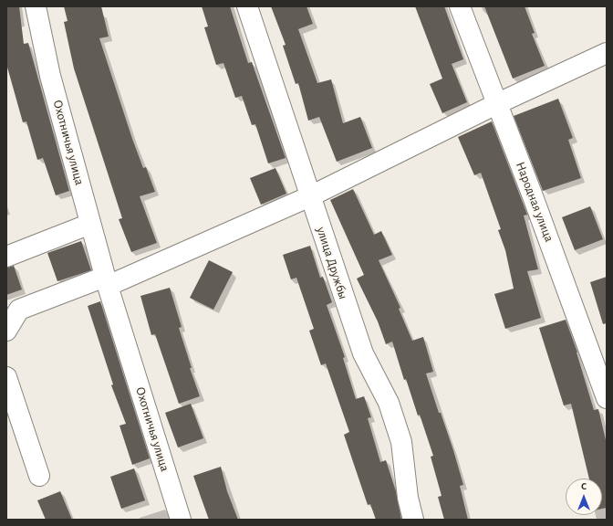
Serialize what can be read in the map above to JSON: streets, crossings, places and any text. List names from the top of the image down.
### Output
{
  "streets": {
    "street": ["Охотничья улица", "Народная улица", "улица Дружбы"]
  },
  "north": "top"
}
